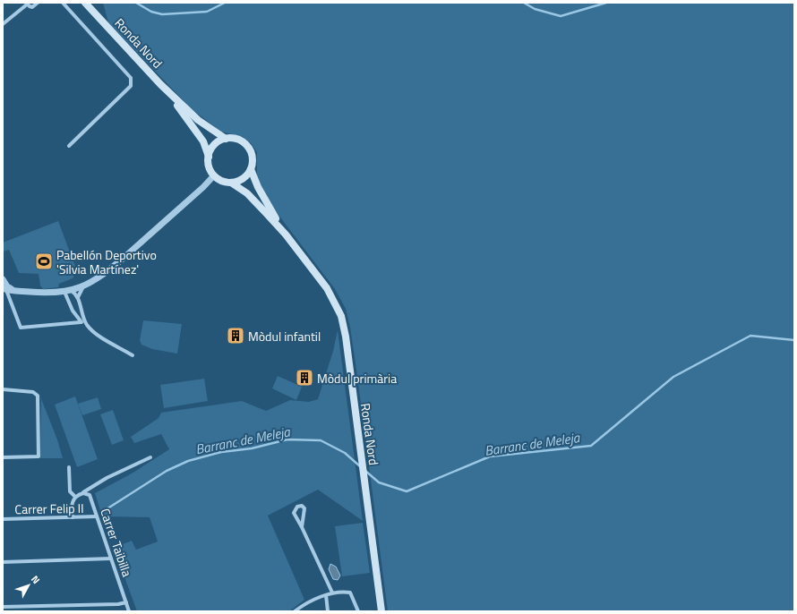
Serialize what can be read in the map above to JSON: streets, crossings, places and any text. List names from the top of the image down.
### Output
{
  "streets": {
    "main road": ["Ronda Nord"],
    "street": ["Carrer Felip II", "Carrer Taibilla"]
  },
  "crossings": [
    ["Carrer Felip II", "Carrer Taibilla"]
  ],
  "water": ["Barranc de Meleja"],
  "places": {
    "sports": ["Pabellón Deportivo 'Silvia Martínez'"],
    "building": ["Mòdul infantil", "Mòdul primària"]
  },
  "north": "top right"
}
